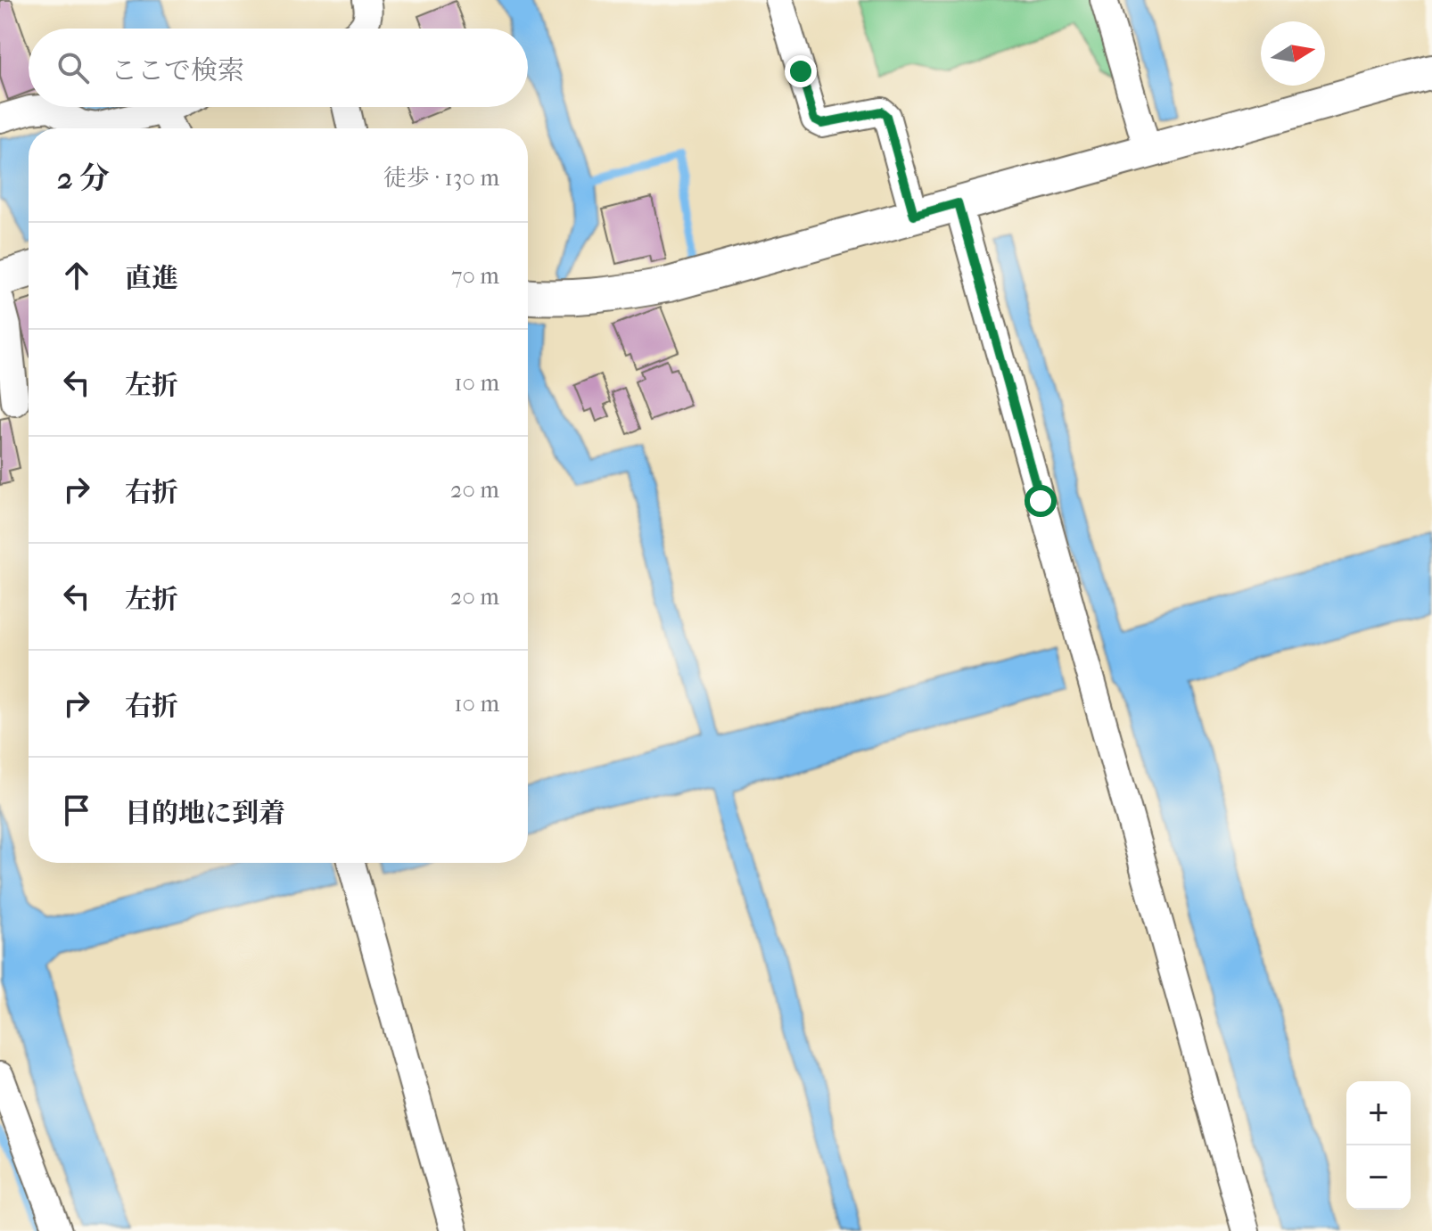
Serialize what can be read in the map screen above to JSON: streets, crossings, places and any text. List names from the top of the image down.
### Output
{
  "north": "right",
  "page": {
    "search": "ここで検索",
    "heading": ["2 分", "徒歩 · 130 m"],
    "list": [
      ["直進", "70 m"],
      ["左折", "10 m"],
      ["右折", "20 m"],
      ["左折", "20 m"],
      ["右折", "10 m"],
      "目的地に到着"
    ],
    "map_buttons": ["+", "−"]
  }
}
